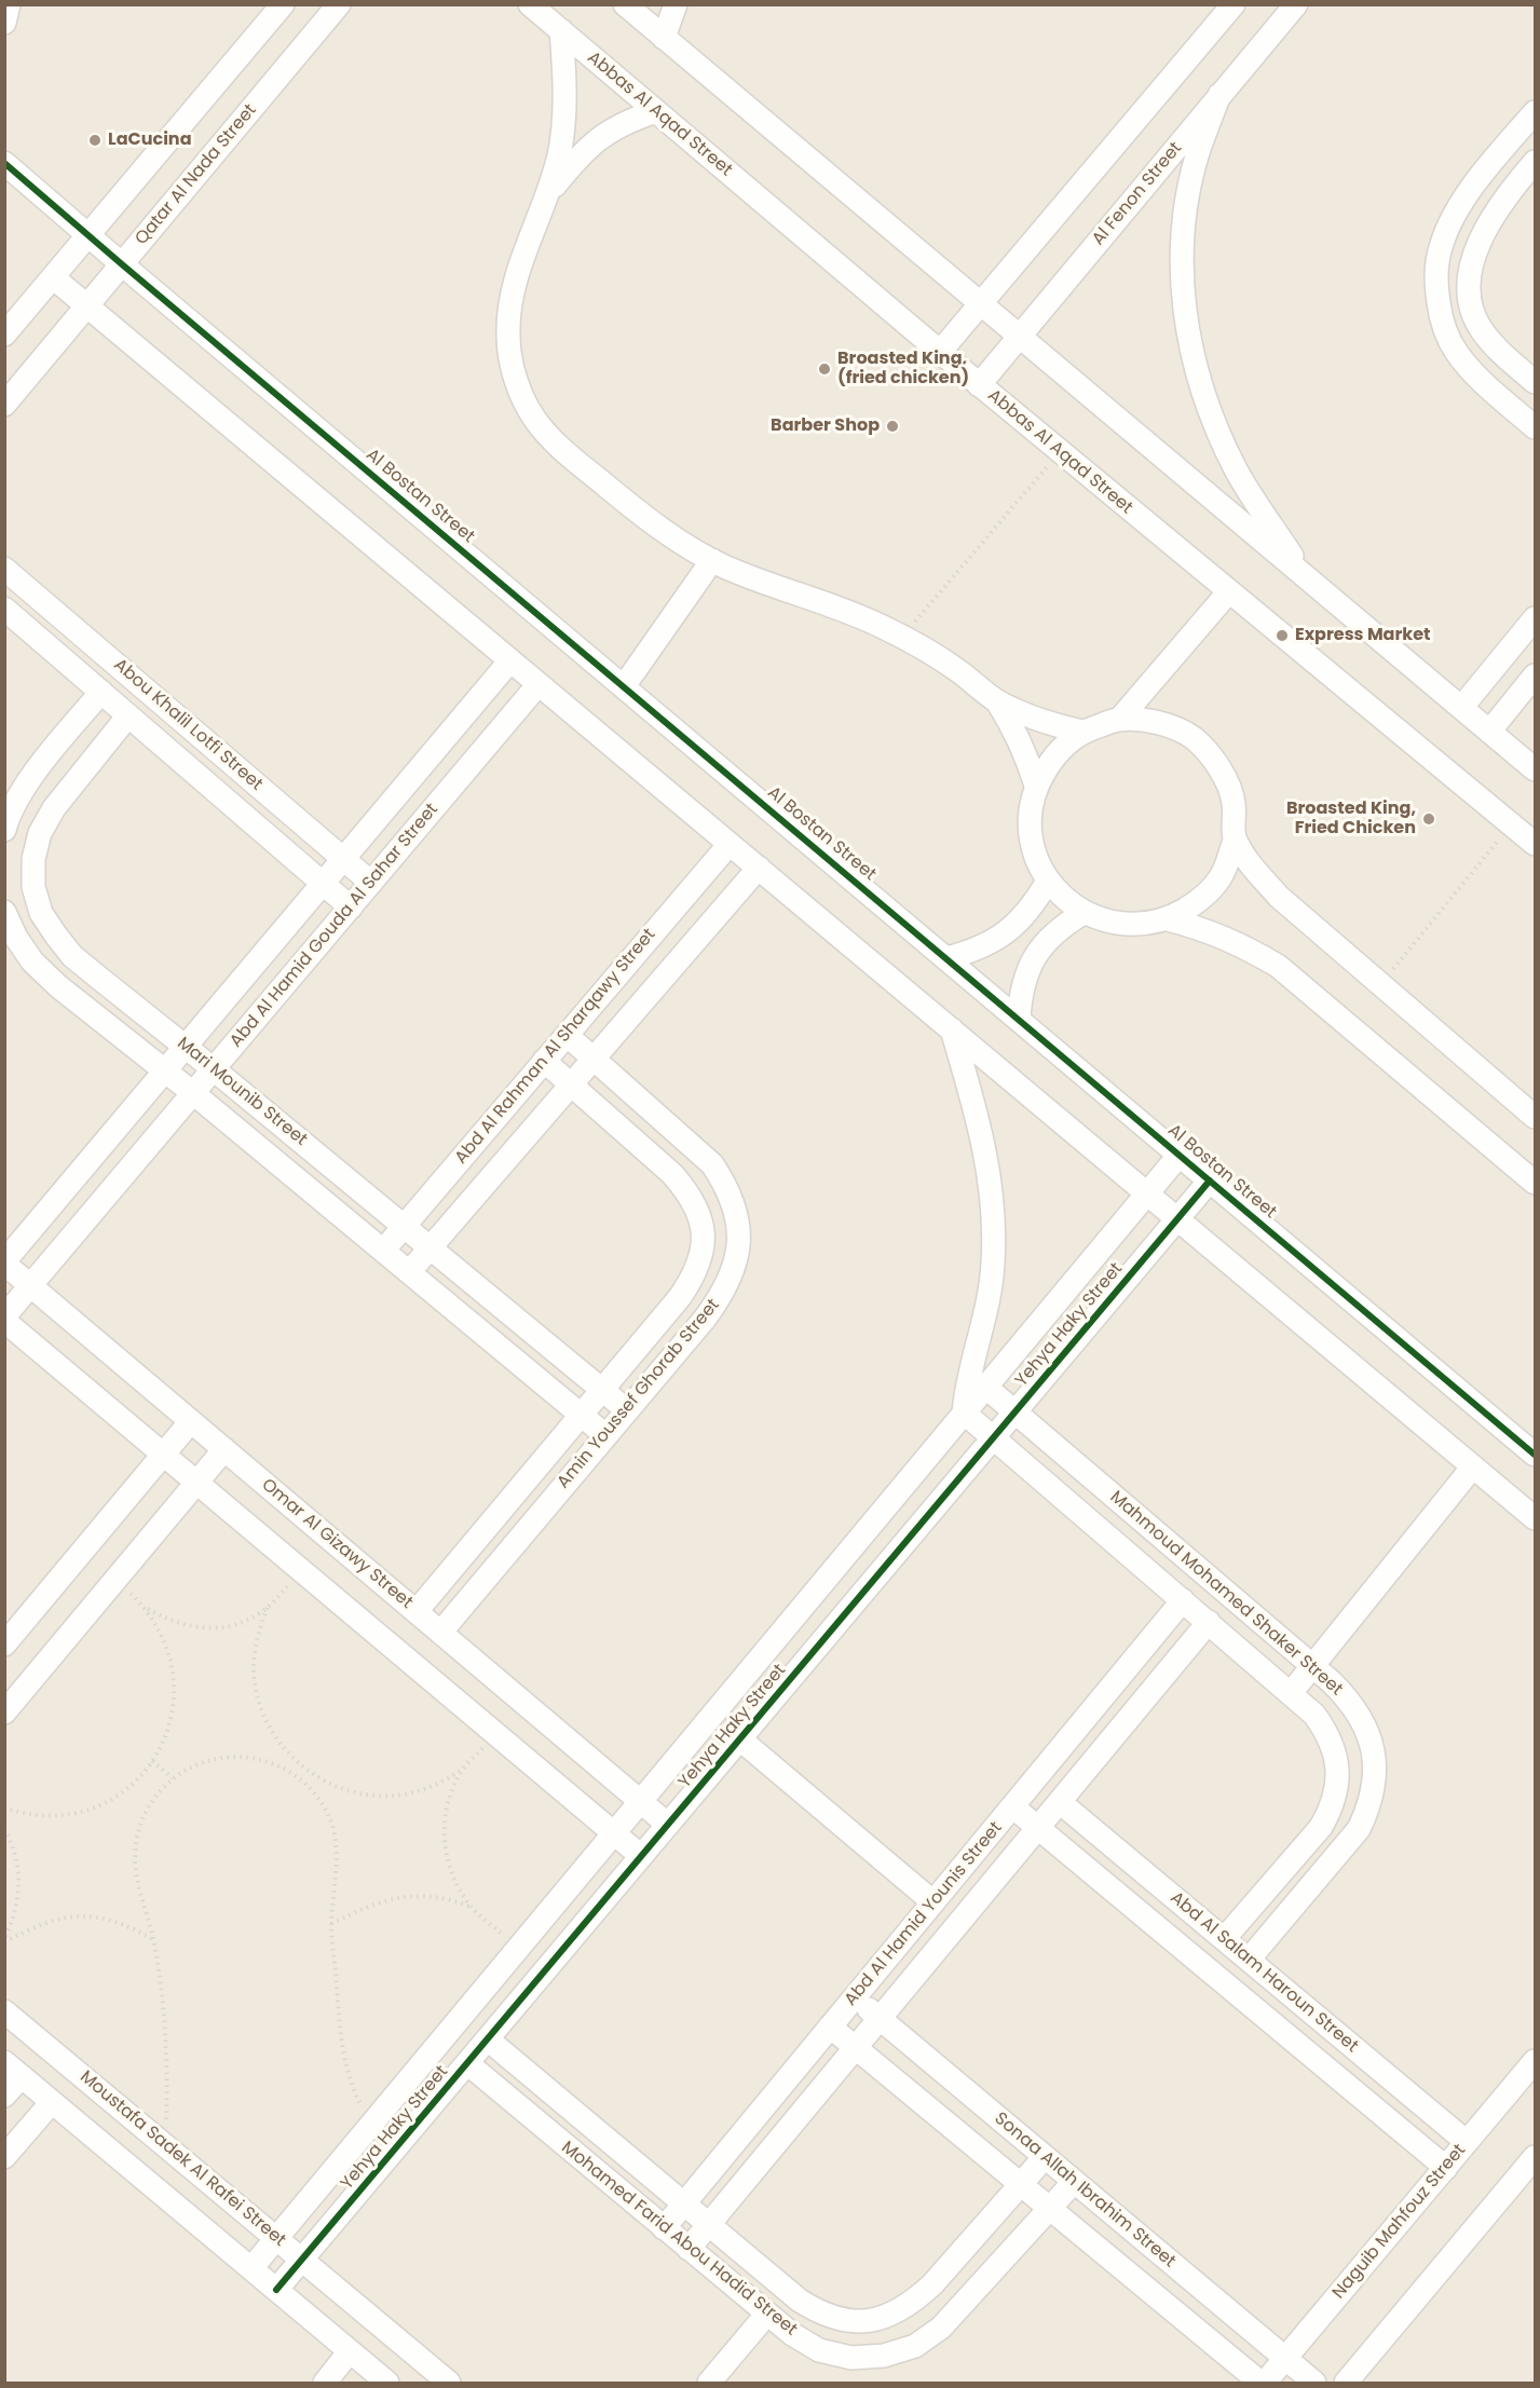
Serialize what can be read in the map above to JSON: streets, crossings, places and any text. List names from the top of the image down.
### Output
{
  "streets": {
    "street": [
      "Abbas Al Aqad Street",
      "Qatar Al Nada Street",
      "Al Fenon Street",
      "Al Bostan Street",
      "Abou Khalil Lotfi Street",
      "Abd Al Hamid Gouda Al Sahar Street",
      "Abd Al Rahman Al Sharqawy Street",
      "Mari Mounib Street",
      "Yehya Haky Street",
      "Amin Youssef Ghorab Street",
      "Omar Al Gizawy Street",
      "Mahmoud Mohamed Shaker Street",
      "Abd Al Hamid Younis Street",
      "Abd Al Salam Haroun Street",
      "Moustafa Sadek Al Rafei Street",
      "Sonaa Allah Ibrahim Street",
      "Naguib Mahfouz Street",
      "Mohamed Farid Abou Hadid Street"
    ]
  },
  "crossings": [
    ["Abbas Al Aqad Street", "Al Fenon Street"],
    ["Qatar Al Nada Street", "Al Bostan Street"],
    ["Al Bostan Street", "Yehya Haky Street"],
    ["Abou Khalil Lotfi Street", "Abd Al Hamid Gouda Al Sahar Street"],
    ["Abou Khalil Lotfi Street", "Mari Mounib Street"],
    ["Abd Al Hamid Gouda Al Sahar Street", "Mari Mounib Street"],
    ["Abd Al Hamid Gouda Al Sahar Street", "Omar Al Gizawy Street"],
    ["Abd Al Rahman Al Sharqawy Street", "Mari Mounib Street"],
    ["Abd Al Rahman Al Sharqawy Street", "Amin Youssef Ghorab Street"],
    ["Mari Mounib Street", "Amin Youssef Ghorab Street"],
    ["Yehya Haky Street", "Omar Al Gizawy Street"],
    ["Yehya Haky Street", "Mahmoud Mohamed Shaker Street"],
    ["Yehya Haky Street", "Moustafa Sadek Al Rafei Street"],
    ["Yehya Haky Street", "Mohamed Farid Abou Hadid Street"],
    ["Amin Youssef Ghorab Street", "Omar Al Gizawy Street"],
    ["Mahmoud Mohamed Shaker Street", "Abd Al Hamid Younis Street"],
    ["Mahmoud Mohamed Shaker Street", "Abd Al Salam Haroun Street"],
    ["Abd Al Hamid Younis Street", "Abd Al Salam Haroun Street"],
    ["Abd Al Hamid Younis Street", "Sonaa Allah Ibrahim Street"],
    ["Abd Al Hamid Younis Street", "Mohamed Farid Abou Hadid Street"],
    ["Abd Al Salam Haroun Street", "Naguib Mahfouz Street"],
    ["Sonaa Allah Ibrahim Street", "Naguib Mahfouz Street"],
    ["Sonaa Allah Ibrahim Street", "Mohamed Farid Abou Hadid Street"]
  ],
  "places": [
    "LaCucina",
    "Broasted King, (fried chicken)",
    "Barber Shop",
    "Express Market",
    "Broasted King, Fried Chicken"
  ]
}
